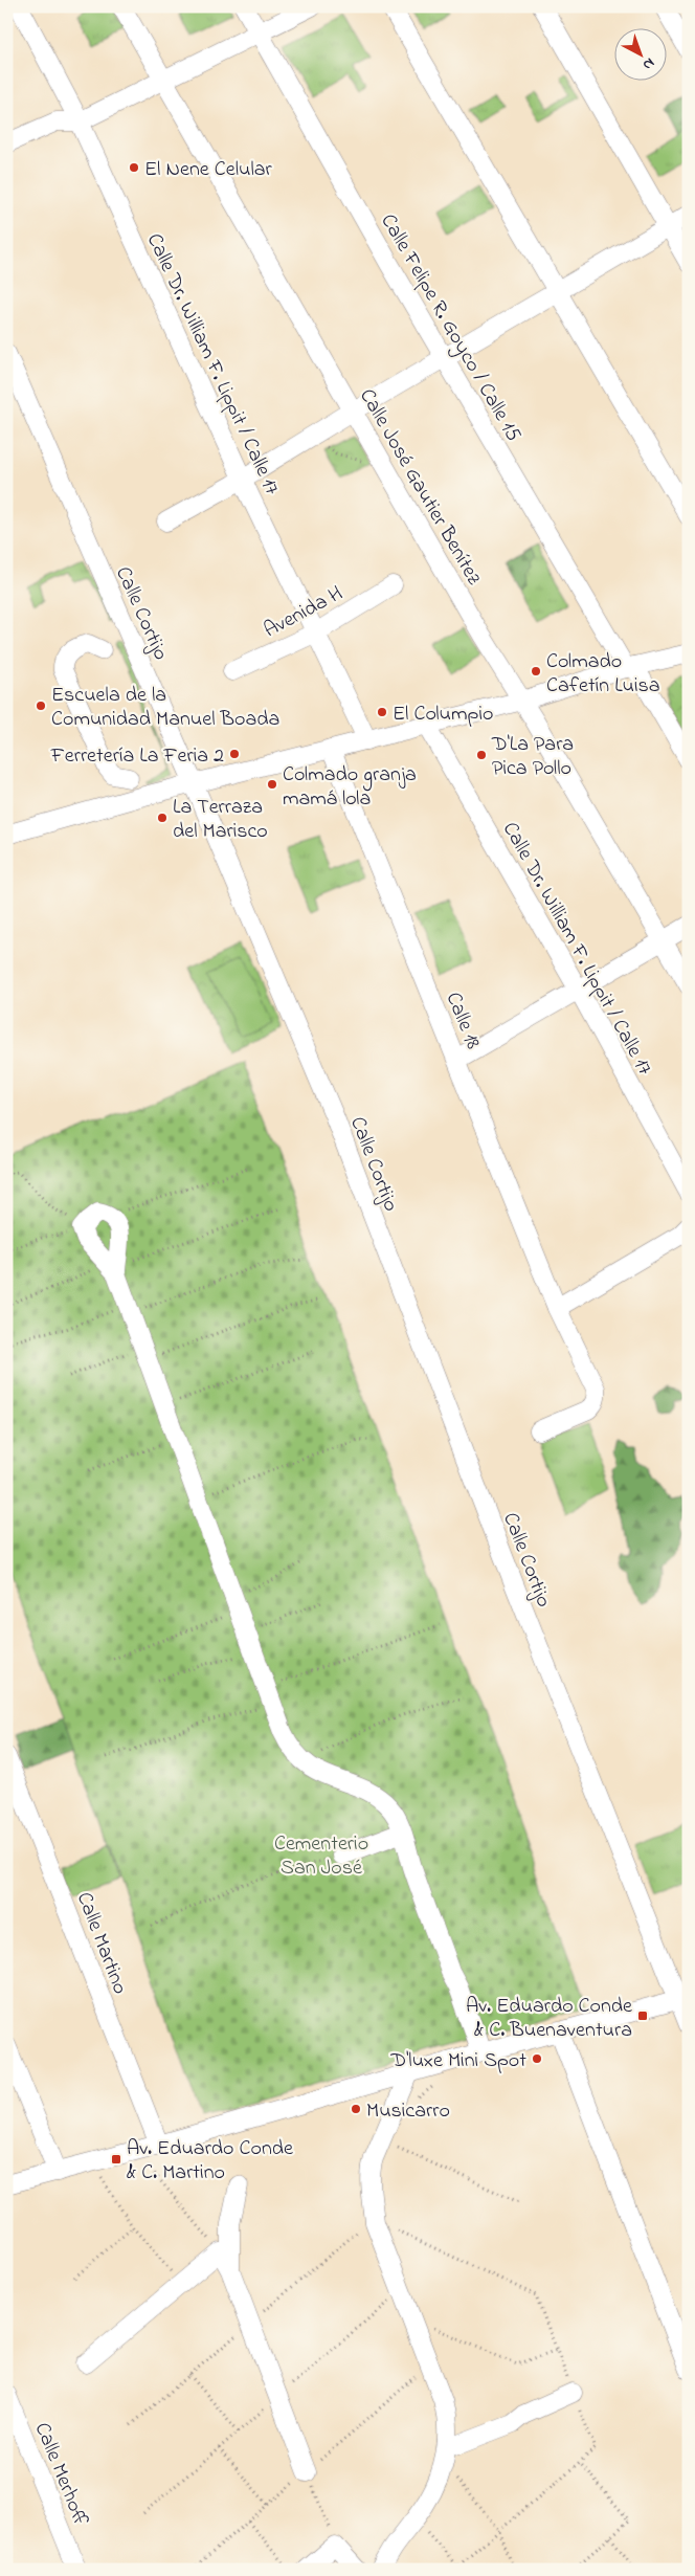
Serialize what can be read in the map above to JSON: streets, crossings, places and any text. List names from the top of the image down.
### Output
{
  "streets": {
    "street": [
      "Calle Felipe R. Goyco / Calle 15",
      "Calle Dr. William F. Lippit / Calle 17",
      "Calle José Gautier Benítez",
      "Avenida H",
      "Calle Cortijo",
      "Calle 18",
      "Calle Martino",
      "Calle Merhoff"
    ]
  },
  "crossings": [
    ["Calle Dr. William F. Lippit / Calle 17", "Avenida H"]
  ],
  "parks": ["Cementerio San José"],
  "places": {
    "other": [
      "El Nene Celular",
      "Colmado Cafetín Luisa",
      "Escuela de la Comunidad Manuel Boada",
      "El Columpio",
      "Ferretería La Feria 2",
      "D'La Para Pica Pollo",
      "Colmado granja mamá lola",
      "La Terraza del Marisco",
      "D'luxe Mini Spot",
      "Musicarro"
    ],
    "transit": ["Av. Eduardo Conde & C. Buenaventura", "Av. Eduardo Conde & C. Martino"]
  },
  "north": "bottom right"
}
